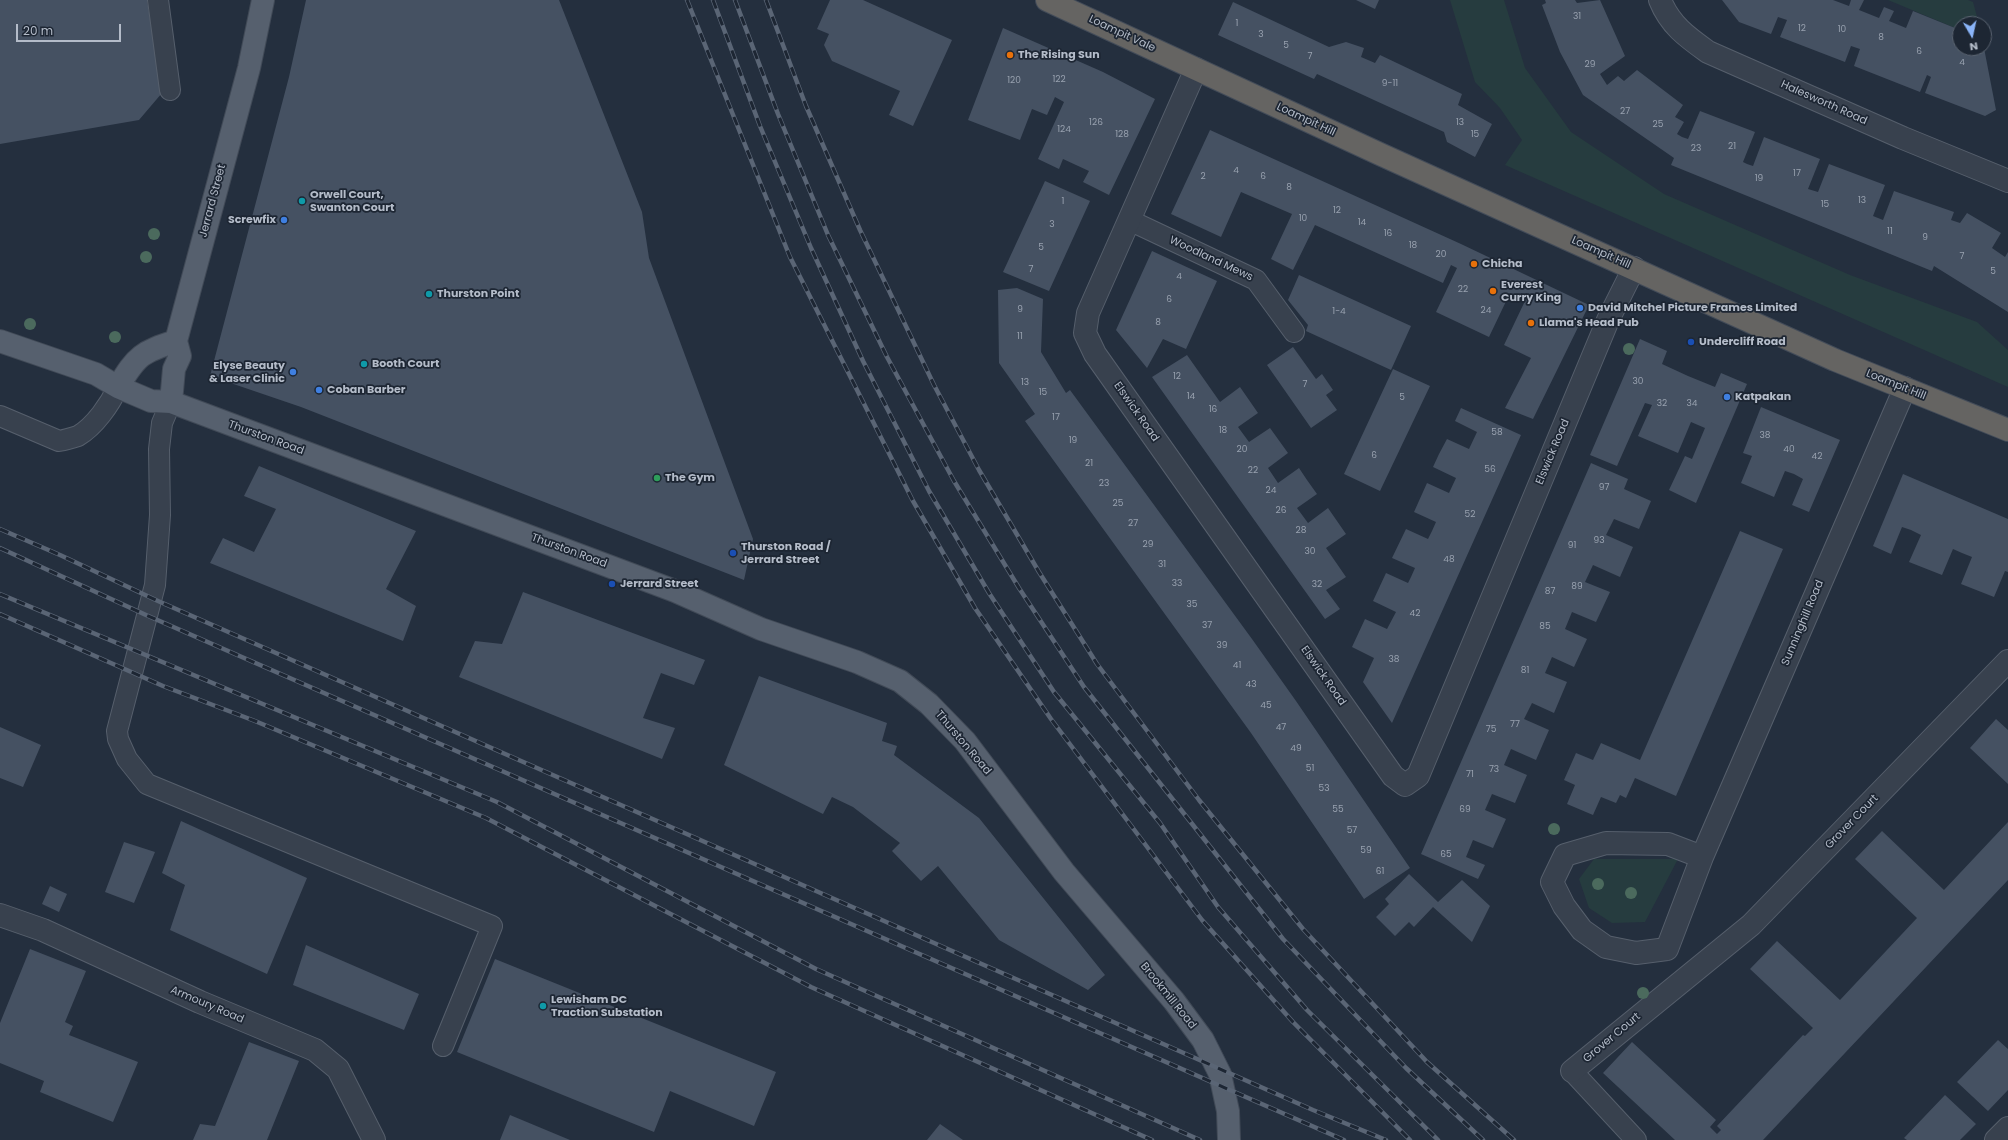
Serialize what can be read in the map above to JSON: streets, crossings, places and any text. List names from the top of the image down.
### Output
{
  "streets": {
    "highway": ["Loampit Vale", "Loampit Hill"],
    "main road": ["Jerrard Street", "Thurston Road", "Brookmill Road"],
    "street": [
      "Halesworth Road",
      "Elswick Road",
      "Sunninghill Road",
      "Grover Court",
      "Armoury Road"
    ],
    "lane": ["Woodland Mews"]
  },
  "crossings": [
    ["Loampit Vale", "Loampit Hill"],
    ["Loampit Vale", "Elswick Road"],
    ["Loampit Hill", "Elswick Road"],
    ["Loampit Hill", "Sunninghill Road"],
    ["Jerrard Street", "Thurston Road"],
    ["Woodland Mews", "Elswick Road"],
    ["Thurston Road", "Brookmill Road"]
  ],
  "places": [
    "The Rising Sun",
    "Orwell Court, Swanton Court",
    "Screwfix",
    "Chicha",
    "Everest Curry King",
    "Thurston Point",
    "David Mitchel Picture Frames Limited",
    "Llama's Head Pub",
    "Undercliff Road",
    "Booth Court",
    "Elyse Beauty & Laser Clinic",
    "Coban Barber",
    "Katpakan",
    "The Gym",
    "Thurston Road / Jerrard Street",
    "Jerrard Street",
    "Lewisham DC Traction Substation"
  ],
  "house_numbers": [
    "31",
    "1",
    "12",
    "10",
    "3",
    "8",
    "5",
    "6",
    "7",
    "4",
    "29",
    "122",
    "120",
    "9-11",
    "27",
    "126",
    "13",
    "25",
    "124",
    "128",
    "15",
    "21",
    "23",
    "4",
    "17",
    "2",
    "6",
    "19",
    "8",
    "13",
    "1",
    "15",
    "12",
    "10",
    "14",
    "3",
    "11",
    "16",
    "9",
    "18",
    "5",
    "20",
    "7",
    "7",
    "5",
    "4",
    "22",
    "6",
    "9",
    "24",
    "1-4",
    "8",
    "11",
    "12",
    "30",
    "13",
    "7",
    "15",
    "14",
    "5",
    "32",
    "34",
    "16",
    "17",
    "18",
    "58",
    "38",
    "19",
    "20",
    "40",
    "6",
    "42",
    "21",
    "56",
    "22",
    "23",
    "97",
    "24",
    "25",
    "26",
    "52",
    "27",
    "28",
    "93",
    "29",
    "91",
    "30",
    "48",
    "31",
    "33",
    "32",
    "89",
    "87",
    "35",
    "42",
    "37",
    "85",
    "39",
    "38",
    "41",
    "81",
    "43",
    "45",
    "77",
    "47",
    "75",
    "49",
    "51",
    "73",
    "71",
    "53",
    "55",
    "69",
    "57",
    "59",
    "65",
    "61"
  ],
  "scale_bar": "20 m",
  "north": "bottom"
}
